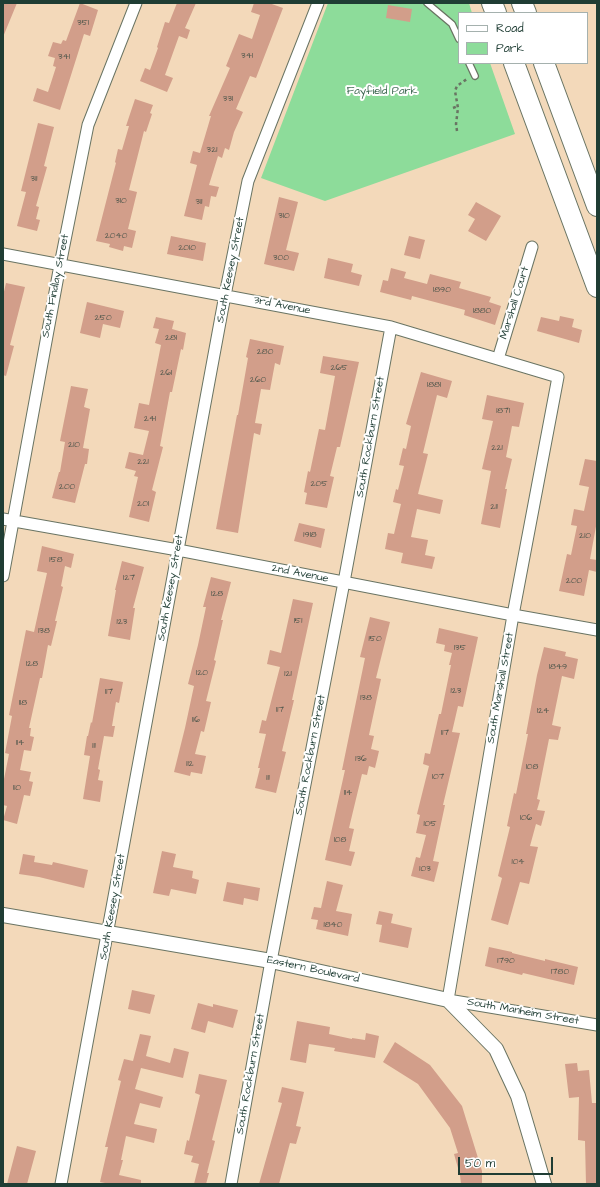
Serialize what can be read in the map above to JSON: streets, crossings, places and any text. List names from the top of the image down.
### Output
{
  "streets": {
    "street": [
      "South Keesey Street",
      "South Findlay Street",
      "Marshall Court",
      "3rd Avenue",
      "South Rockburn Street",
      "2nd Avenue",
      "South Marshall Street",
      "Eastern Boulevard",
      "South Manheim Street"
    ]
  },
  "crossings": [
    ["South Keesey Street", "3rd Avenue"],
    ["South Keesey Street", "2nd Avenue"],
    ["South Keesey Street", "Eastern Boulevard"],
    ["South Findlay Street", "3rd Avenue"],
    ["South Findlay Street", "2nd Avenue"],
    ["Marshall Court", "3rd Avenue"],
    ["3rd Avenue", "South Rockburn Street"],
    ["3rd Avenue", "South Marshall Street"],
    ["South Rockburn Street", "2nd Avenue"],
    ["South Rockburn Street", "Eastern Boulevard"],
    ["2nd Avenue", "South Marshall Street"],
    ["South Marshall Street", "Eastern Boulevard"],
    ["South Marshall Street", "South Manheim Street"],
    ["Eastern Boulevard", "South Manheim Street"]
  ],
  "parks": ["Fayfield Park"],
  "house_numbers": [
    "351",
    "341",
    "341",
    "331",
    "321",
    "311",
    "310",
    "311",
    "310",
    "2040",
    "2010",
    "300",
    "1890",
    "1880",
    "250",
    "281",
    "280",
    "265",
    "261",
    "260",
    "1881",
    "1871",
    "241",
    "210",
    "221",
    "221",
    "205",
    "200",
    "201",
    "211",
    "1918",
    "210",
    "158",
    "127",
    "200",
    "128",
    "151",
    "123",
    "138",
    "150",
    "135",
    "128",
    "1849",
    "120",
    "121",
    "123",
    "117",
    "138",
    "118",
    "117",
    "124",
    "116",
    "117",
    "114",
    "111",
    "136",
    "112",
    "108",
    "107",
    "111",
    "110",
    "114",
    "106",
    "105",
    "108",
    "104",
    "103",
    "1840",
    "1790",
    "1780"
  ],
  "legend": ["Road", "Park"],
  "scale_bar": "50 m"
}
